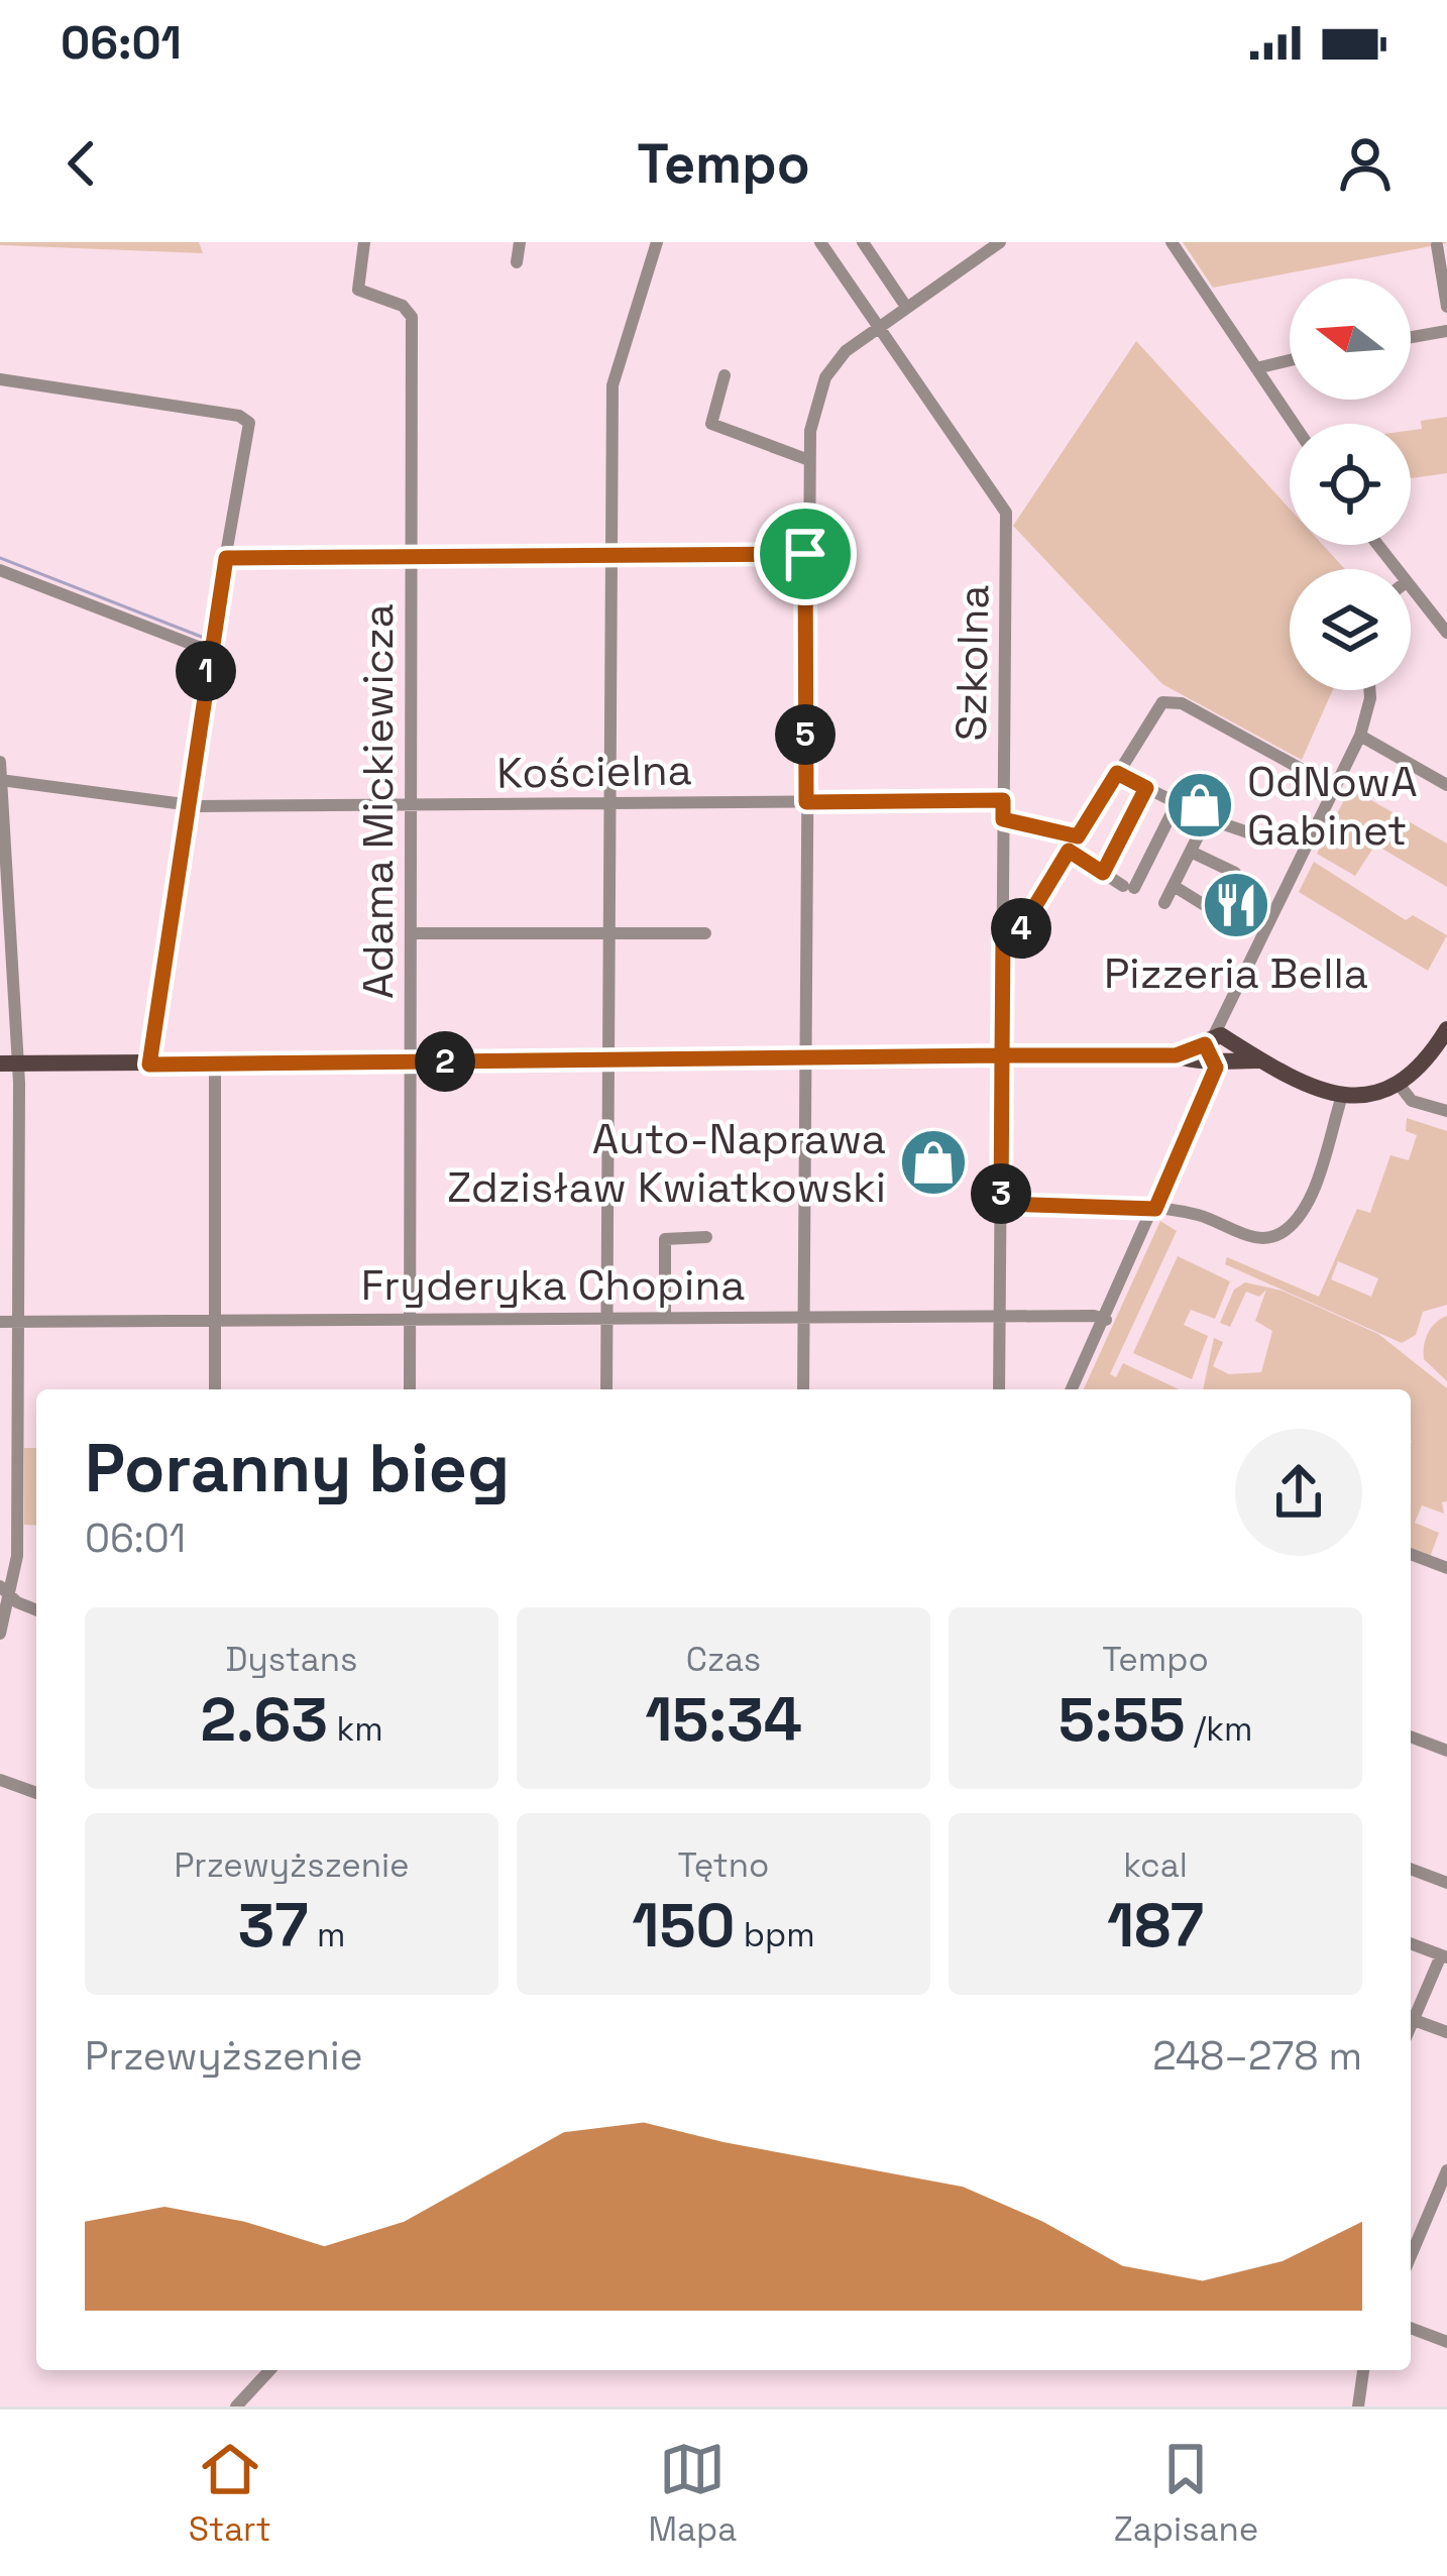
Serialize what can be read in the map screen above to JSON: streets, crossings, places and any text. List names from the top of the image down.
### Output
{
  "streets": {
    "street": [
      "Szkolna",
      "Kościelna",
      "Adama Mickiewicza",
      "Fryderyka Chopina"
    ]
  },
  "crossings": [
    ["Szkolna", "Kościelna"],
    ["Szkolna", "Fryderyka Chopina"],
    ["Kościelna", "Adama Mickiewicza"],
    ["Adama Mickiewicza", "Fryderyka Chopina"]
  ],
  "places": {
    "shop": ["OdNowA Gabinet", "Auto-Naprawa Zdzisław Kwiatkowski"],
    "restaurant": ["Pizzeria Bella"]
  },
  "north": "left",
  "page": {
    "status": "06:01",
    "header": "Tempo",
    "pins": [
      "1",
      "5",
      "4",
      "2",
      "3"
    ],
    "heading": ["Poranny bieg", "06:01"],
    "stats": [
      ["Dystans", "2.63 km"],
      ["Czas", "15:34"],
      ["Tempo", "5:55 /km"],
      ["Przewyższenie", "37 m"],
      ["Tętno", "150 bpm"],
      ["kcal", "187"]
    ],
    "chart": ["Przewyższenie", "248–278 m"],
    "tabs": ["Start", "Mapa", "Zapisane"]
  }
}
